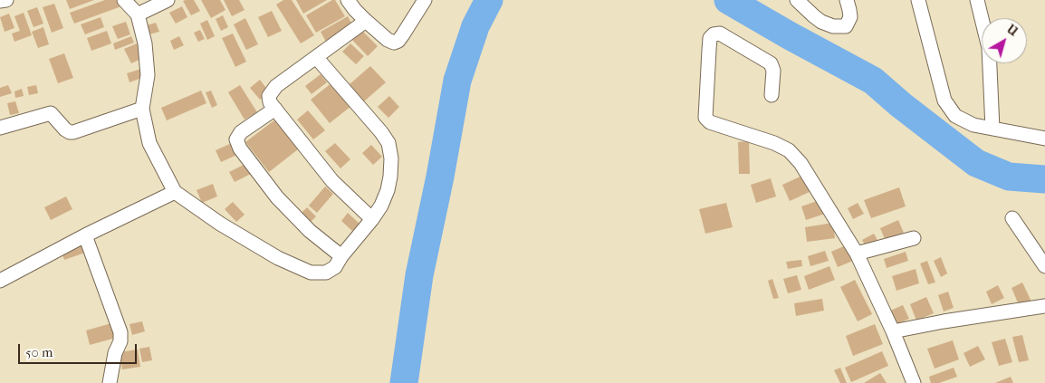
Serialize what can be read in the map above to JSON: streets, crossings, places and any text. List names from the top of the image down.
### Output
{
  "scale_bar": "50 m",
  "north": "top right"
}
